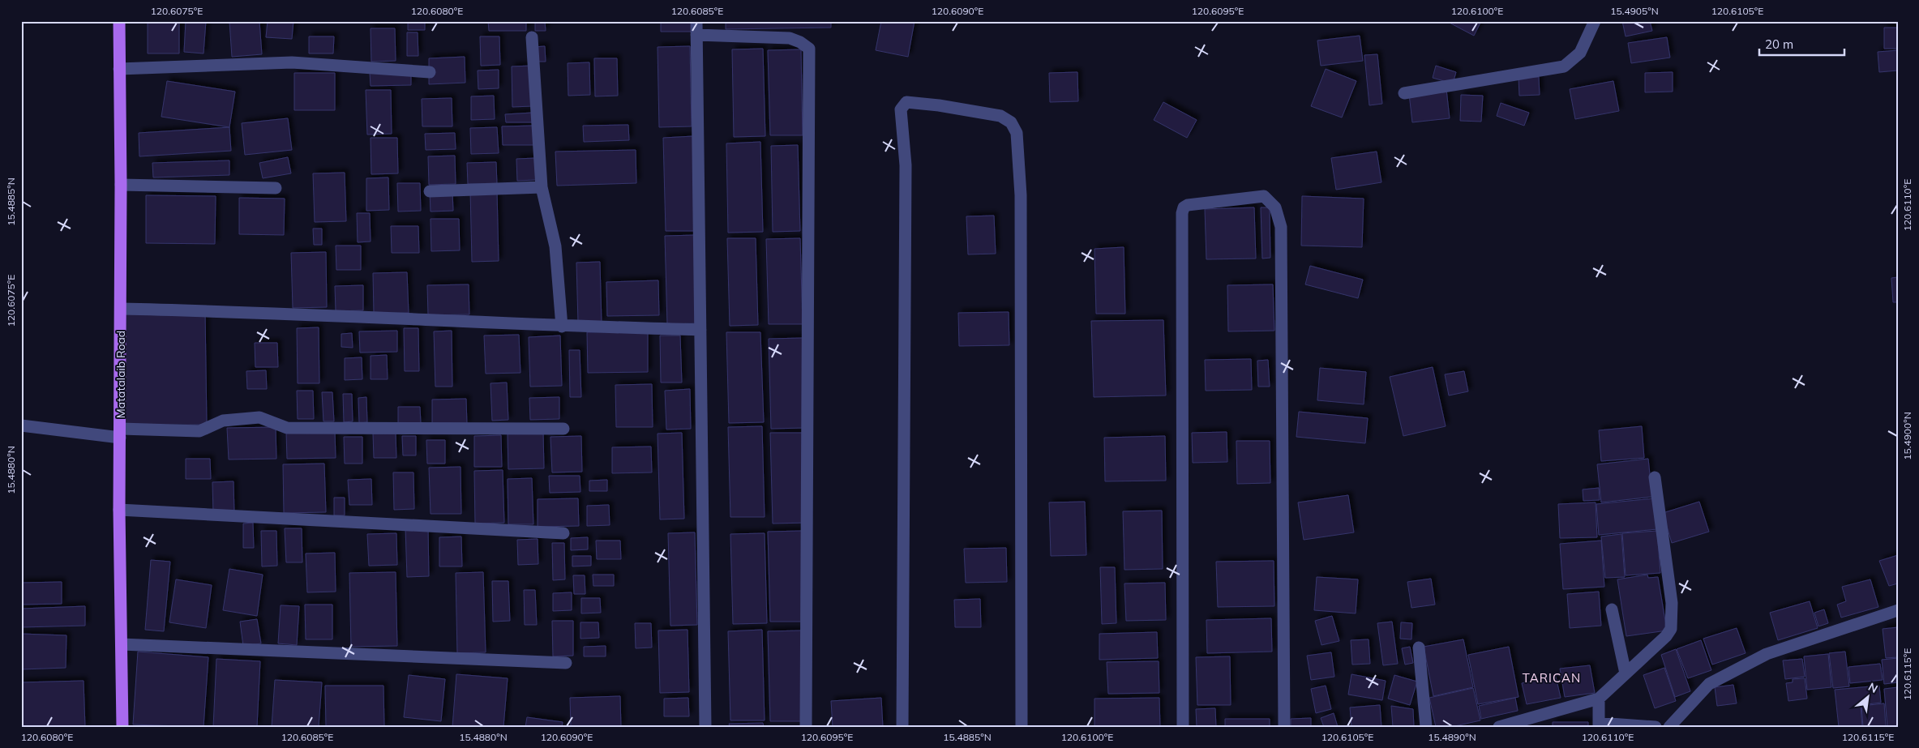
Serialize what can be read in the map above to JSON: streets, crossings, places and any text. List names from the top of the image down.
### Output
{
  "streets": {
    "main road": ["Matatalaib Road"]
  },
  "districts": ["TARICAN"],
  "scale_bar": "20 m",
  "north": "top right",
  "coordinates": [
    "120.6075°E",
    "120.6080°E",
    "120.6085°E",
    "120.6090°E",
    "120.6095°E",
    "120.6100°E",
    "15.4905°N",
    "120.6105°E",
    "15.4885°N",
    "120.6110°E",
    "15.4900°N",
    "15.4880°N",
    "120.6115°E",
    "15.4890°N"
  ]
}
